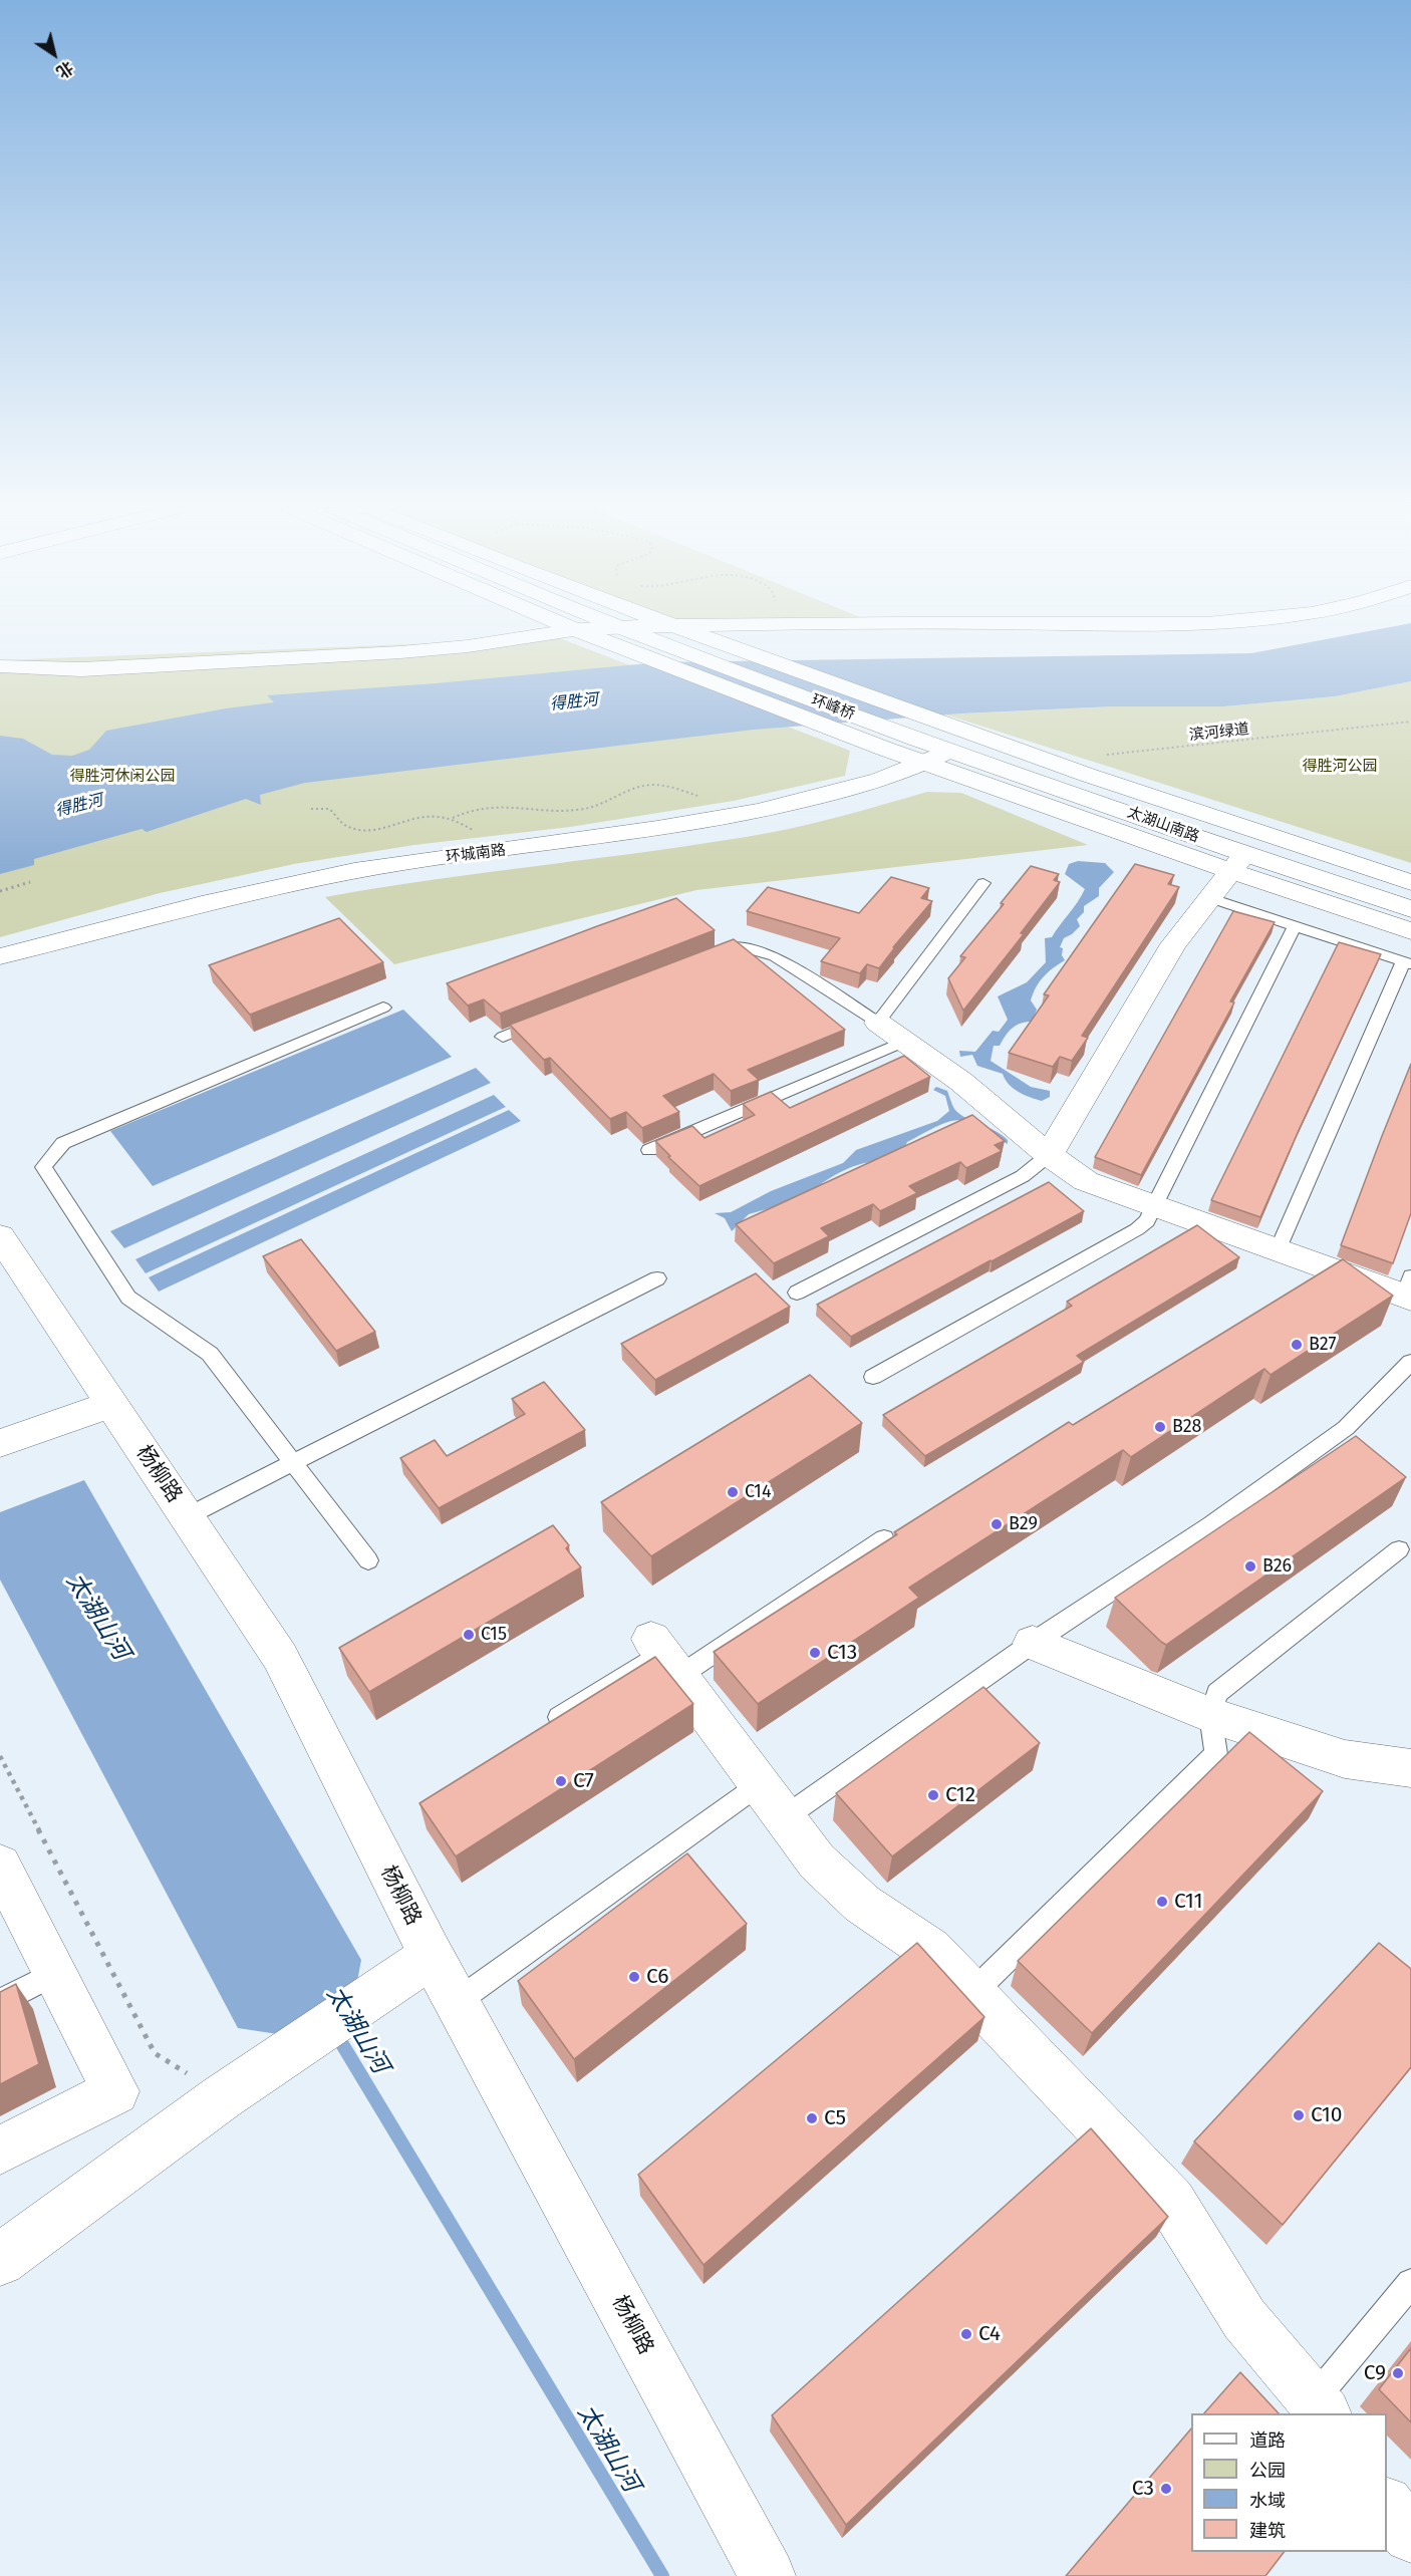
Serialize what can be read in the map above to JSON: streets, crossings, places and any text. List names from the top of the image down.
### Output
{
  "streets": {
    "street": [
      "环峰桥",
      "太湖山南路",
      "环城南路",
      "杨柳路"
    ],
    "path": ["滨河绿道"]
  },
  "crossings": [
    ["环峰桥", "太湖山南路"],
    ["太湖山南路", "环城南路"]
  ],
  "water": ["得胜河", "太湖山河"],
  "parks": ["得胜河公园", "得胜河休闲公园"],
  "places": [
    "B27",
    "B28",
    "C14",
    "B29",
    "B26",
    "C15",
    "C13",
    "C7",
    "C12",
    "C11",
    "C6",
    "C10",
    "C5",
    "C4",
    "C9",
    "C3"
  ],
  "legend": [
    "道路",
    "公园",
    "水域",
    "建筑"
  ],
  "north": "bottom right"
}
